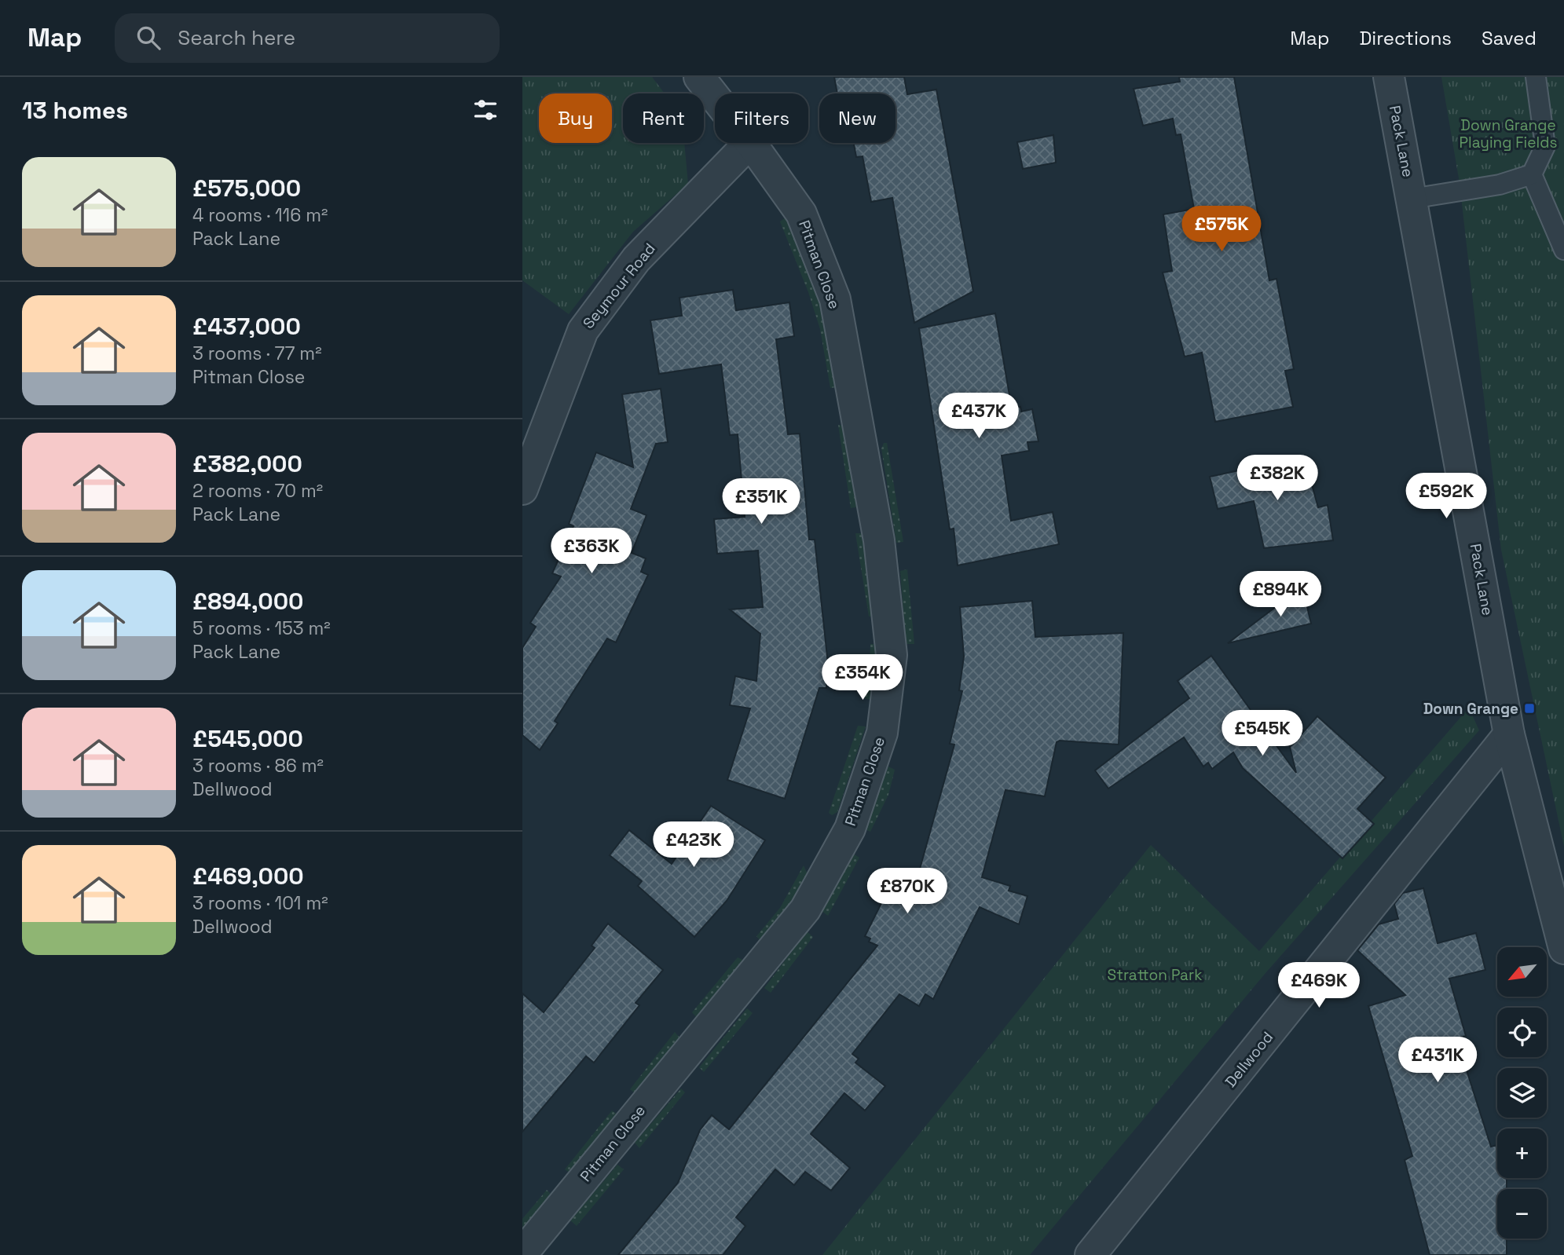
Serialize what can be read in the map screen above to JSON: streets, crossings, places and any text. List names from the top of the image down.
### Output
{
  "streets": {
    "street": [
      "Pack Lane",
      "Pitman Close",
      "Seymour Road",
      "Dellwood"
    ]
  },
  "crossings": [
    ["Pack Lane", "Dellwood"]
  ],
  "parks": ["Down Grange Playing Fields", "Stratton Park"],
  "places": {
    "transit": ["Down Grange"]
  },
  "north": "bottom left",
  "page": {
    "header": "Map",
    "search": "Search here",
    "nav": ["Map", "Directions", "Saved"],
    "heading": "13 homes",
    "chip": [
      "Buy",
      "Rent",
      "Filters",
      "New"
    ],
    "list": [
      {
        "name": "£575,000",
        "note": "4 rooms · 116 m² · Pack Lane"
      },
      {
        "name": "£437,000",
        "note": "3 rooms · 77 m² · Pitman Close"
      },
      {
        "name": "£382,000",
        "note": "2 rooms · 70 m² · Pack Lane"
      },
      {
        "name": "£894,000",
        "note": "5 rooms · 153 m² · Pack Lane"
      },
      {
        "name": "£545,000",
        "note": "3 rooms · 86 m² · Dellwood"
      },
      {
        "name": "£469,000",
        "note": "3 rooms · 101 m² · Dellwood"
      }
    ],
    "price": [
      "£575K",
      "£437K",
      "£382K",
      "£592K",
      "£351K",
      "£363K",
      "£894K",
      "£354K",
      "£545K",
      "£423K",
      "£870K",
      "£469K",
      "£431K"
    ],
    "map_buttons": ["+", "−"]
  }
}
